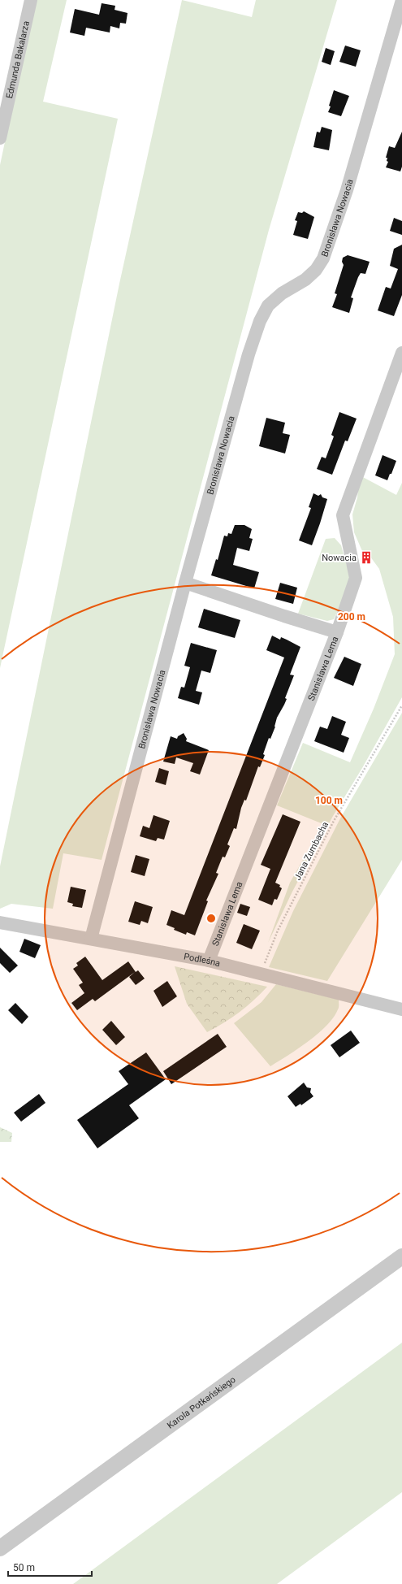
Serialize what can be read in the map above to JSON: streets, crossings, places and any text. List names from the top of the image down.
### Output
{
  "streets": {
    "street": [
      "Edmunda Bakalarza",
      "Bronisława Nowacia",
      "Stanisława Lema",
      "Podleśna",
      "Karola Potkańskiego"
    ],
    "path": ["Jana Zumbacha"]
  },
  "crossings": [
    ["Bronisława Nowacia", "Podleśna"],
    ["Stanisława Lema", "Podleśna"],
    ["Jana Zumbacha", "Podleśna"]
  ],
  "places": {
    "building": ["Nowacia"]
  },
  "scale_bar": "50 m",
  "rings": ["200 m", "100 m"]
}
